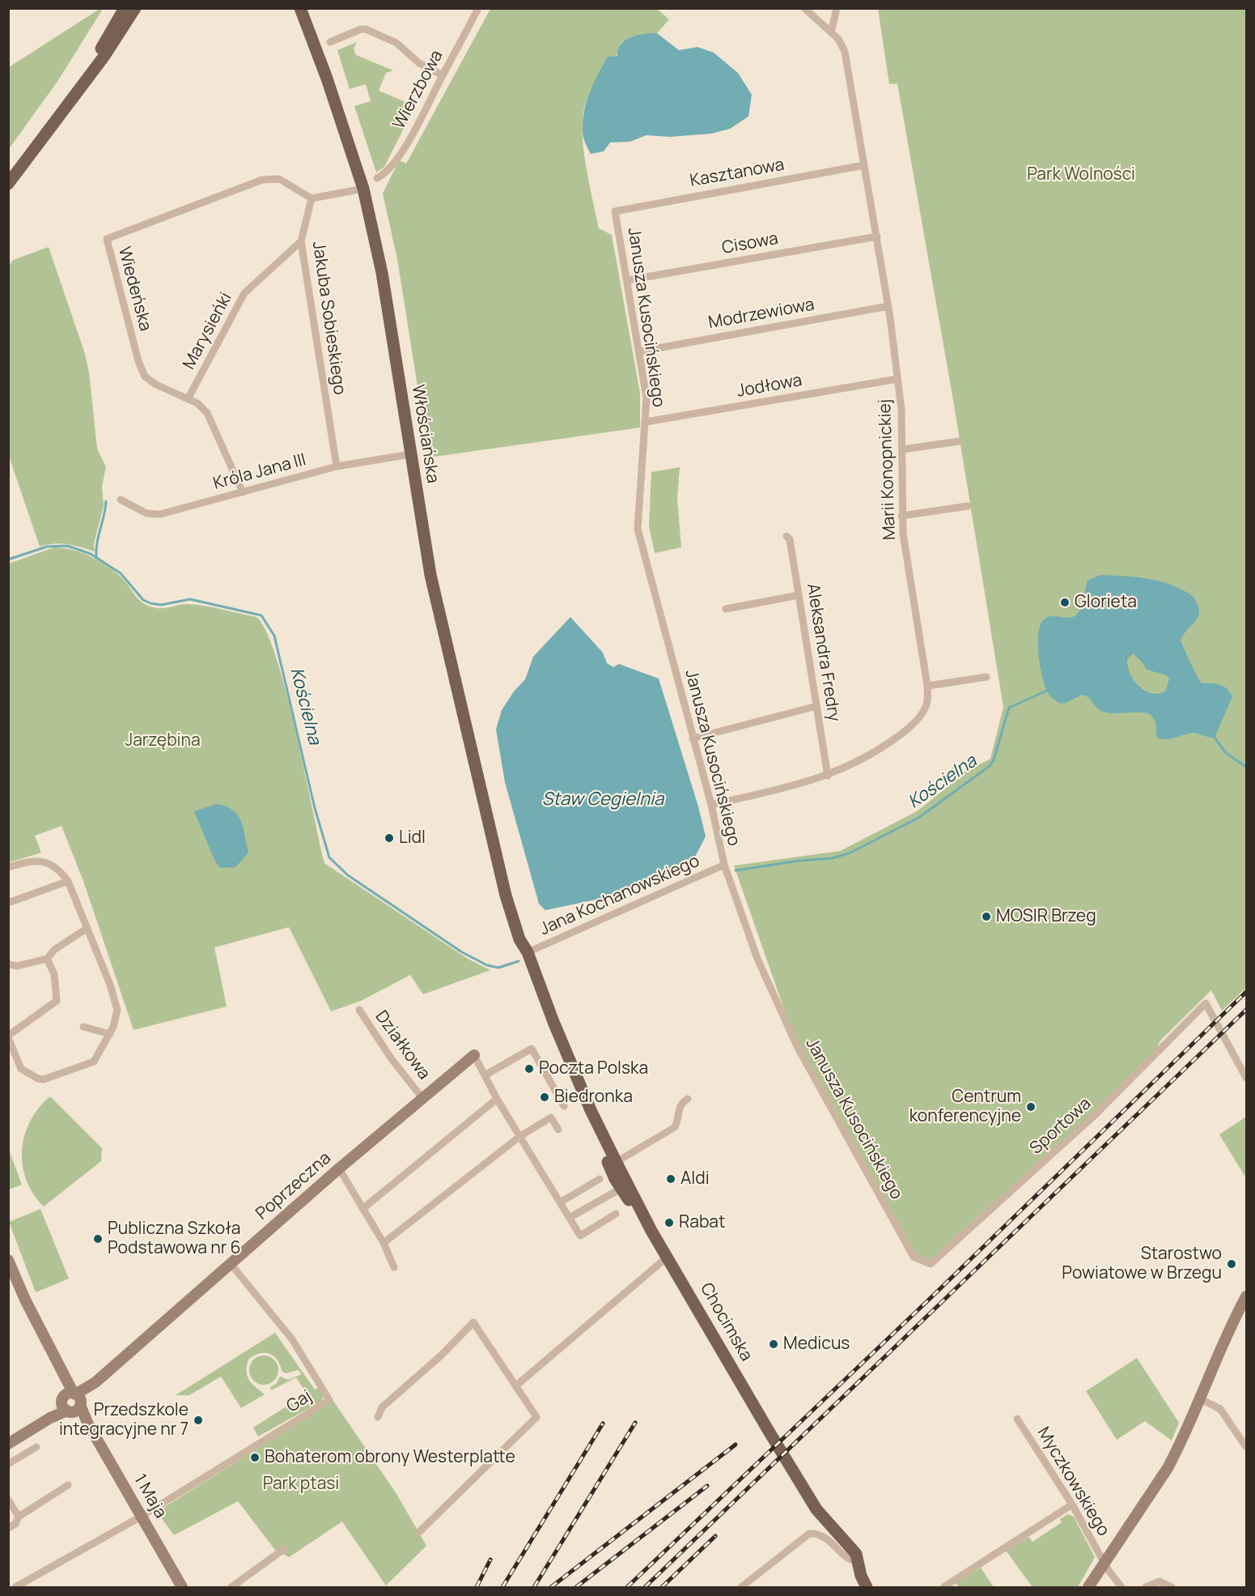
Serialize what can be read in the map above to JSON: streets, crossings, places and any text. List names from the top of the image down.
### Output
{
  "streets": {
    "main road": ["Włościańska", "Chocimska"],
    "street": [
      "Wierzbowa",
      "Kasztanowa",
      "Cisowa",
      "Wiedeńska",
      "Modrzewiowa",
      "Janusza Kusocińskiego",
      "Jakuba Sobieskiego",
      "Marysieńki",
      "Jodłowa",
      "Marii Konopnickiej",
      "Króla Jana III",
      "Aleksandra Fredry",
      "Jana Kochanowskiego",
      "Działkowa",
      "Sportowa",
      "Poprzeczna",
      "Gaj",
      "Myczkowskiego",
      "1 Maja"
    ]
  },
  "crossings": [
    ["Kasztanowa", "Janusza Kusocińskiego"],
    ["Kasztanowa", "Marii Konopnickiej"],
    ["Cisowa", "Janusza Kusocińskiego"],
    ["Cisowa", "Marii Konopnickiej"],
    ["Wiedeńska", "Jakuba Sobieskiego"],
    ["Wiedeńska", "Marysieńki"],
    ["Wiedeńska", "Króla Jana III"],
    ["Modrzewiowa", "Janusza Kusocińskiego"],
    ["Modrzewiowa", "Marii Konopnickiej"],
    ["Janusza Kusocińskiego", "Jodłowa"],
    ["Janusza Kusocińskiego", "Marii Konopnickiej"],
    ["Janusza Kusocińskiego", "Jana Kochanowskiego"],
    ["Janusza Kusocińskiego", "Sportowa"],
    ["Jakuba Sobieskiego", "Marysieńki"],
    ["Jakuba Sobieskiego", "Króla Jana III"],
    ["Jodłowa", "Marii Konopnickiej"],
    ["Włościańska", "Króla Jana III"],
    ["Włościańska", "Jana Kochanowskiego"],
    ["Włościańska", "Chocimska"],
    ["Marii Konopnickiej", "Aleksandra Fredry"],
    ["Działkowa", "Poprzeczna"],
    ["Poprzeczna", "Gaj"],
    ["Poprzeczna", "1 Maja"],
    ["Gaj", "1 Maja"]
  ],
  "water": ["Kościelna", "Staw Cegielnia"],
  "parks": ["Park Wolności", "Jarzębina", "Park ptasi"],
  "places": [
    "Glorieta",
    "Lidl",
    "MOSIR Brzeg",
    "Poczta Polska",
    "Biedronka",
    "Centrum konferencyjne",
    "Aldi",
    "Rabat",
    "Publiczna Szkoła Podstawowa nr 6",
    "Starostwo Powiatowe w Brzegu",
    "Medicus",
    "Przedszkole integracyjne nr 7",
    "Bohaterom obrony Westerplatte"
  ]
}
